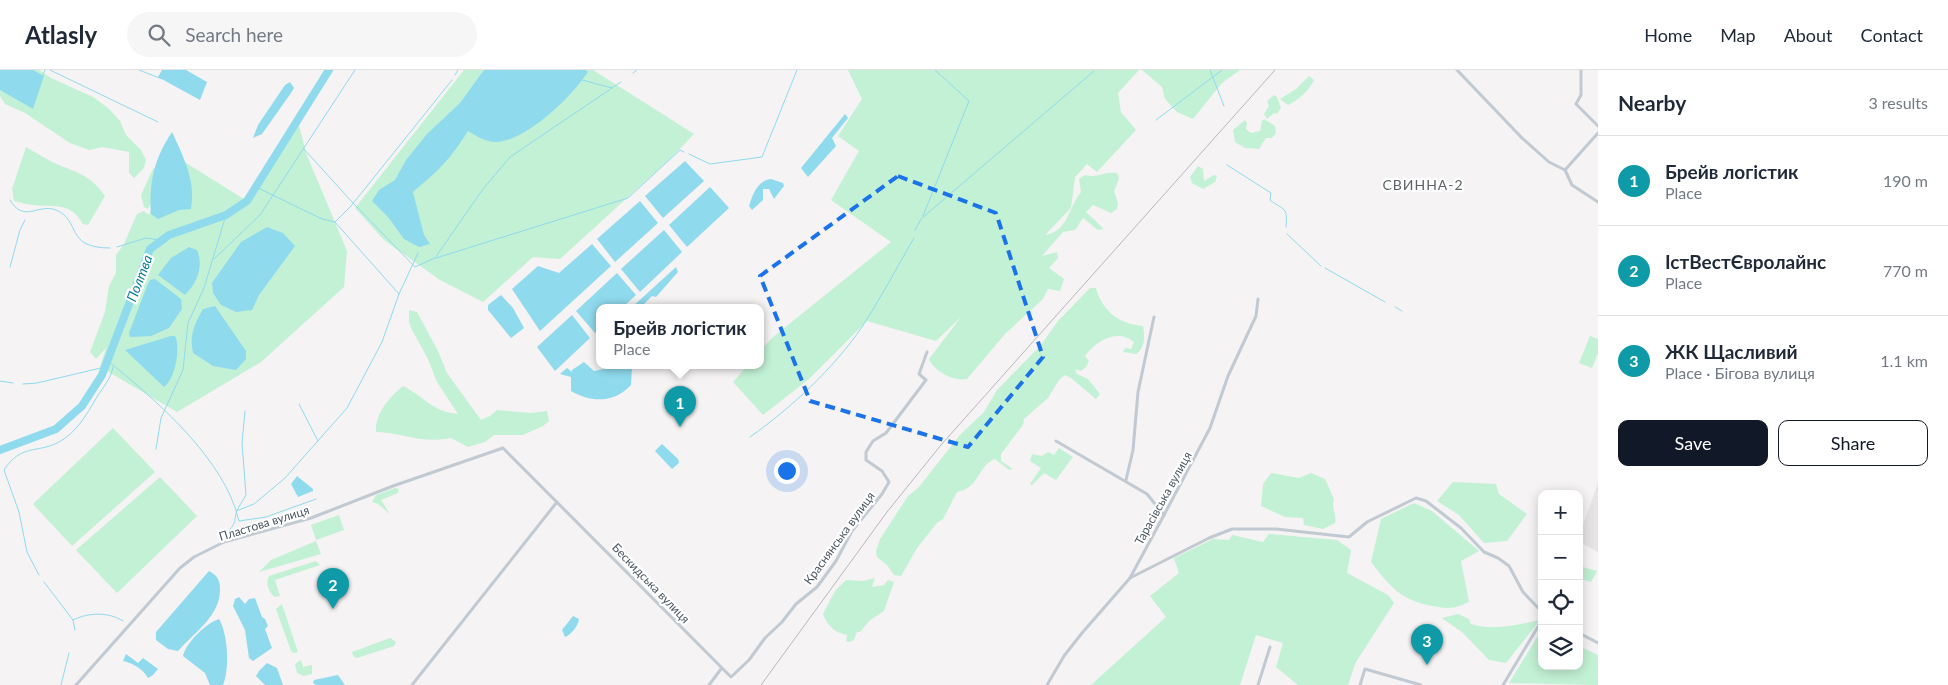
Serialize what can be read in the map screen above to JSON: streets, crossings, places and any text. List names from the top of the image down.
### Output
{
  "streets": {
    "street": [
      "Тарасівська вулиця",
      "Пластова вулиця",
      "Краснянська вулиця",
      "Бескидська вулиця"
    ]
  },
  "crossings": [
    ["Пластова вулиця", "Бескидська вулиця"],
    ["Краснянська вулиця", "Бескидська вулиця"]
  ],
  "districts": ["СВИННА-2"],
  "water": ["Полтва"],
  "page": {
    "header": "Atlasly",
    "search": "Search here",
    "nav": [
      "Home",
      "Map",
      "About",
      "Contact"
    ],
    "heading": ["Nearby", "3 results"],
    "list": [
      {
        "mark": "1",
        "name": "Брейв логістик",
        "note": "Place",
        "value": "190 m"
      },
      {
        "mark": "2",
        "name": "ІстВестЄвролайнс",
        "note": "Place",
        "value": "770 m"
      },
      {
        "mark": "3",
        "name": "ЖК Щасливий",
        "note": "Place · Бігова вулиця",
        "value": "1.1 km"
      }
    ],
    "popup": ["Брейв логістик", "Place"],
    "pins": ["1", "2", "3"],
    "buttons": ["Save", "Share"],
    "map_buttons": ["+", "−"]
  }
}
